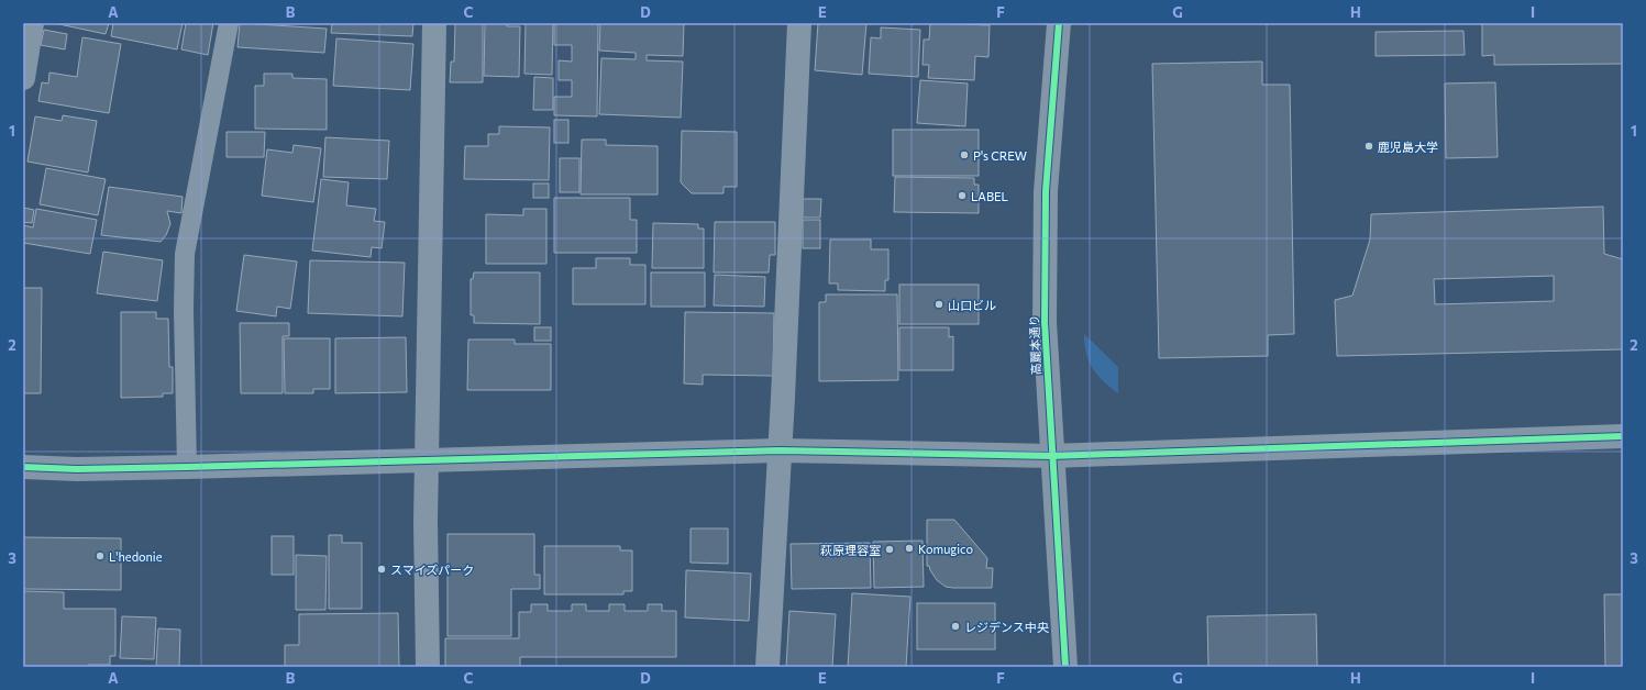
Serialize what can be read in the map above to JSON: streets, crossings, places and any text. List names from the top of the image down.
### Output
{
  "streets": {
    "street": ["高麗本通り"]
  },
  "places": [
    "鹿児島大学",
    "P's CREW",
    "LABEL",
    "山口ビル",
    "Komugico",
    "萩原理容室",
    "L'hedonie",
    "スマイズパーク",
    "レジデンス中央"
  ],
  "grid": {
    "columns": [
      "A",
      "B",
      "C",
      "D",
      "E",
      "F",
      "G",
      "H",
      "I"
    ],
    "rows": ["1", "2", "3"]
  }
}
